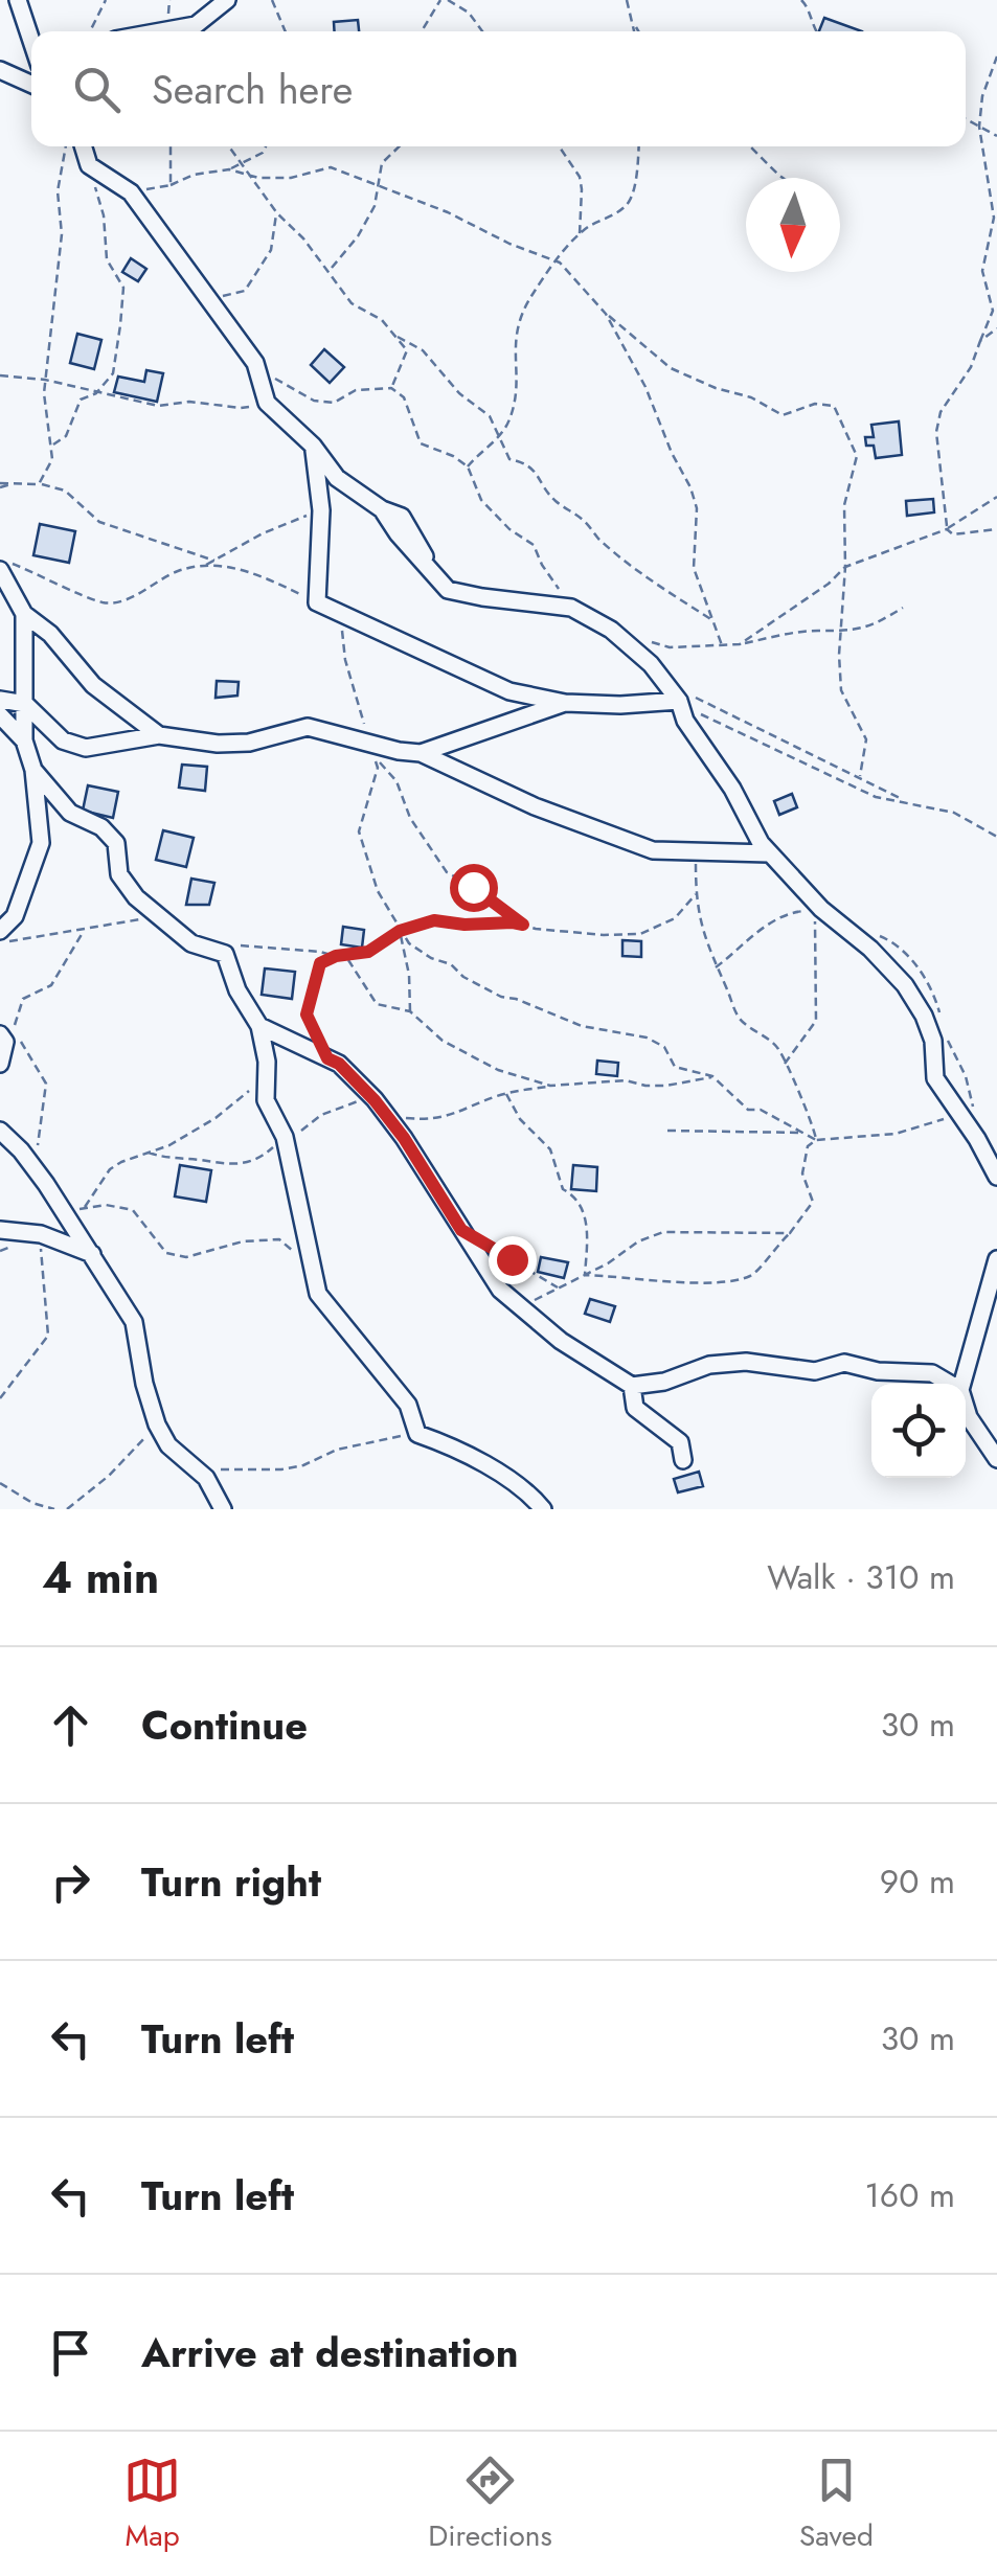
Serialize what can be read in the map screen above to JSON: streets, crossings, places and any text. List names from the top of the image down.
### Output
{
  "north": "bottom",
  "page": {
    "search": "Search here",
    "heading": ["4 min", "Walk · 310 m"],
    "list": [
      ["Continue", "30 m"],
      ["Turn right", "90 m"],
      ["Turn left", "30 m"],
      ["Turn left", "160 m"],
      "Arrive at destination"
    ],
    "nav": ["Map", "Directions", "Saved"]
  }
}
